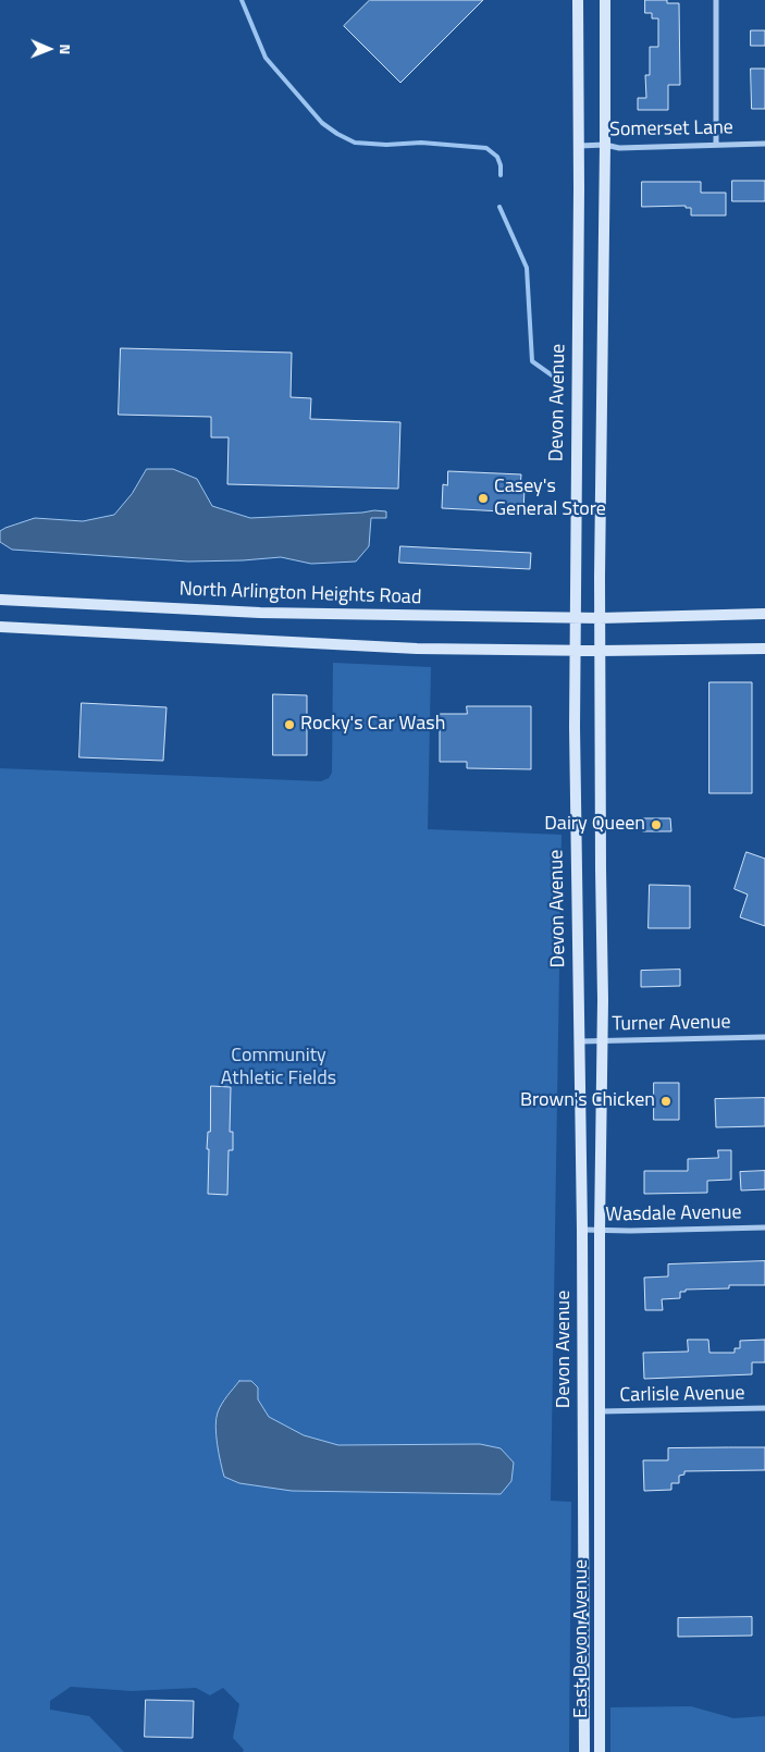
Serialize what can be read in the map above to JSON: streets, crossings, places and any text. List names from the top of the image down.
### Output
{
  "streets": {
    "main road": ["Devon Avenue", "North Arlington Heights Road", "East Devon Avenue"],
    "street": [
      "Somerset Lane",
      "Turner Avenue",
      "Wasdale Avenue",
      "Carlisle Avenue"
    ]
  },
  "crossings": [
    ["Somerset Lane", "Devon Avenue"],
    ["Devon Avenue", "North Arlington Heights Road"],
    ["Devon Avenue", "Turner Avenue"],
    ["Devon Avenue", "Wasdale Avenue"],
    ["Devon Avenue", "Carlisle Avenue"],
    ["Devon Avenue", "East Devon Avenue"]
  ],
  "parks": ["Community Athletic Fields"],
  "places": [
    "Casey's General Store",
    "Rocky's Car Wash",
    "Dairy Queen",
    "Brown's Chicken"
  ],
  "north": "right"
}
